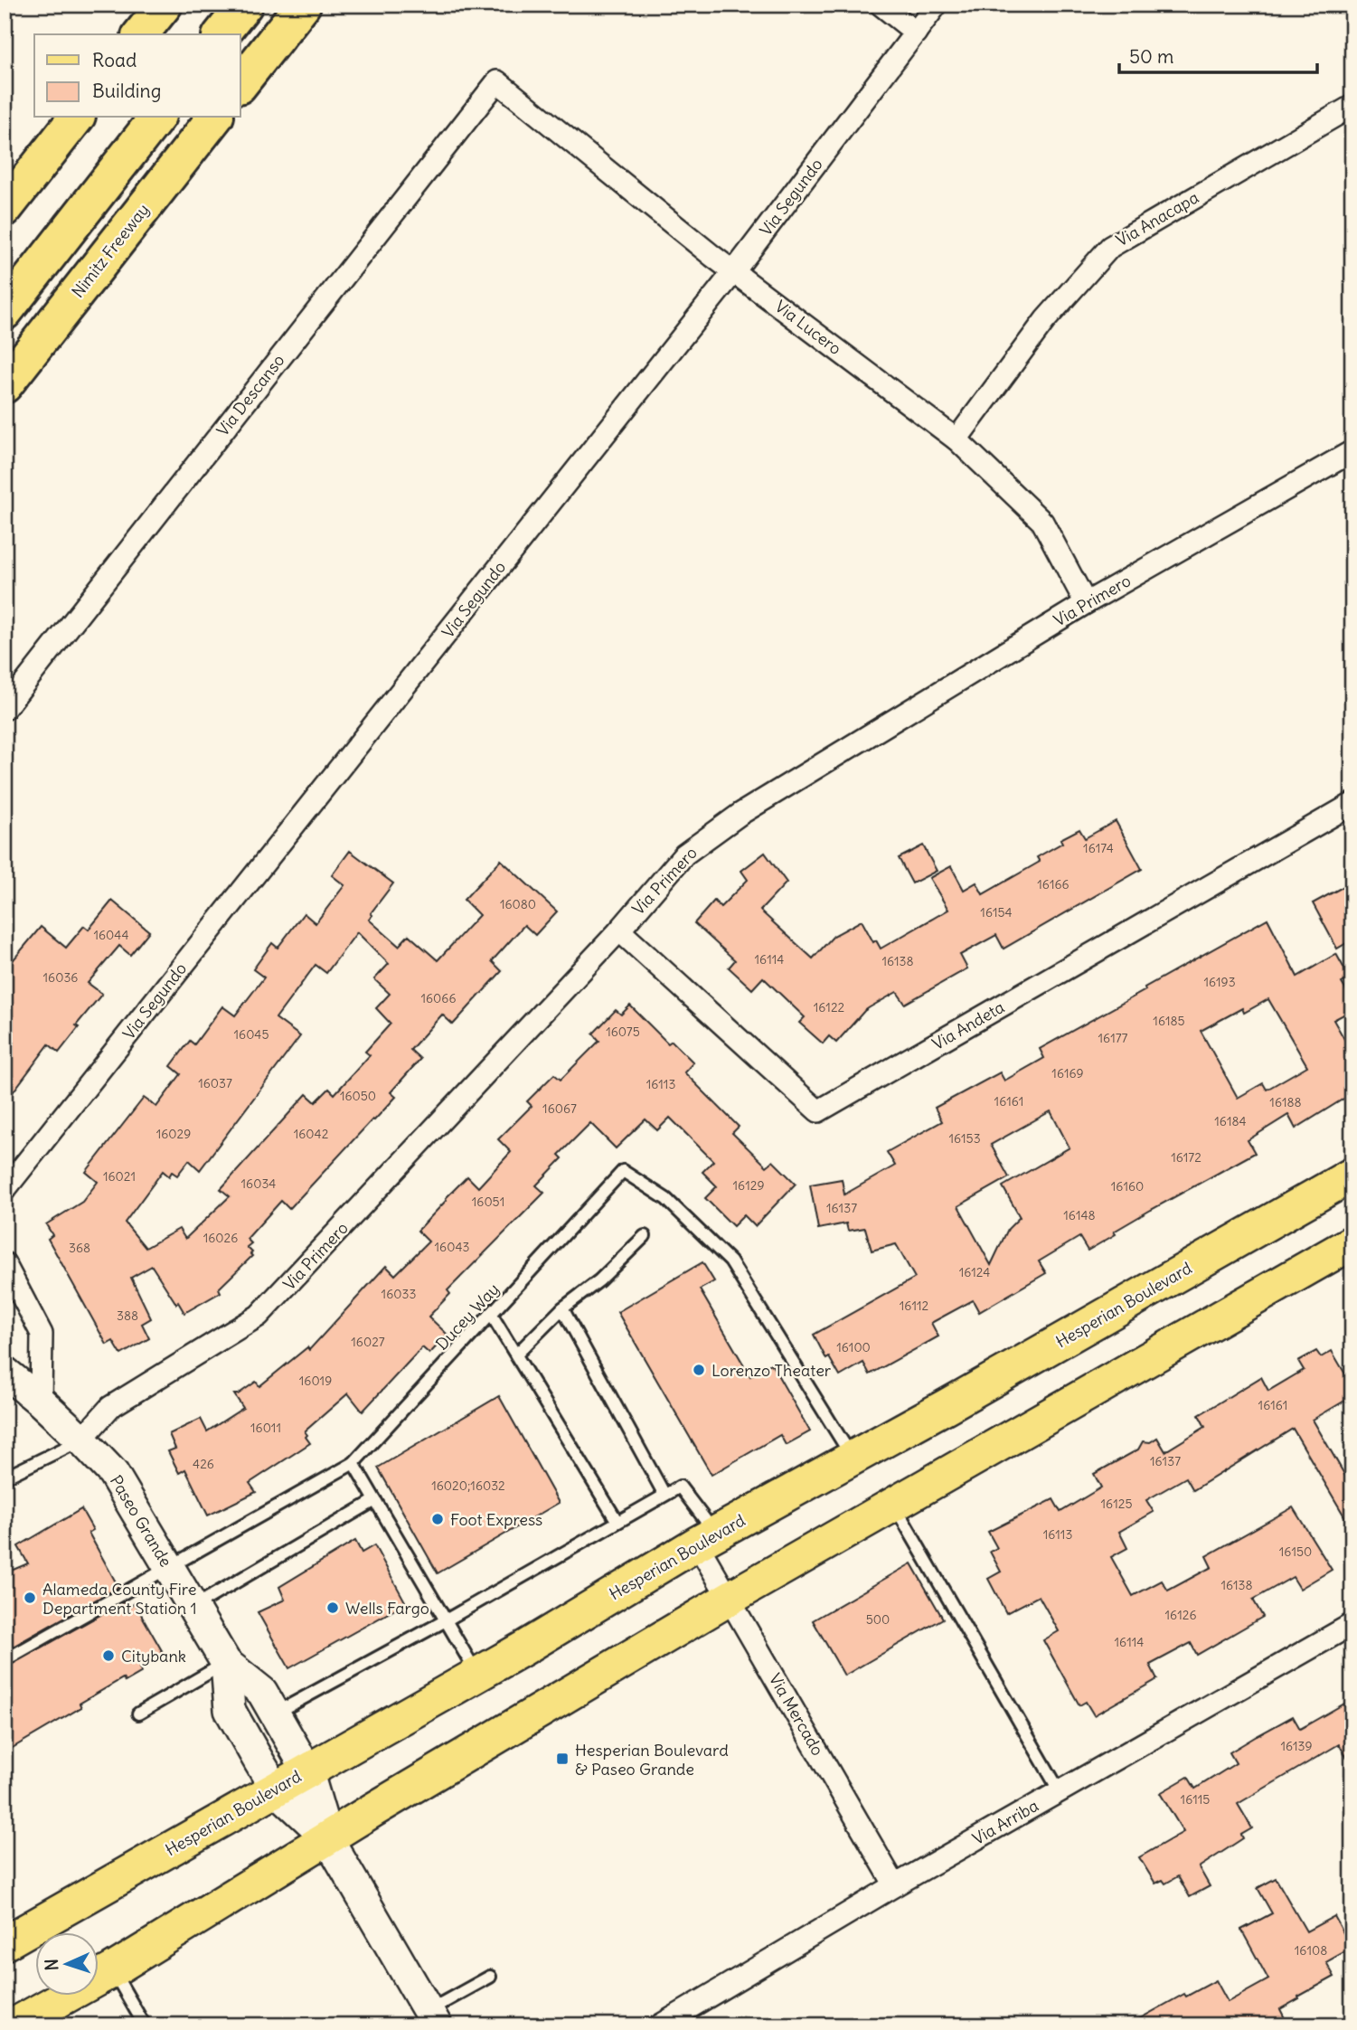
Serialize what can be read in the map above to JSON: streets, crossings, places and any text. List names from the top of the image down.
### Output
{
  "streets": {
    "highway": ["Nimitz Freeway"],
    "main road": ["Hesperian Boulevard"],
    "street": [
      "Via Segundo",
      "Via Anacapa",
      "Via Lucero",
      "Via Descanso",
      "Via Primero",
      "Via Andeta",
      "Paseo Grande",
      "Via Mercado",
      "Via Arriba"
    ],
    "lane": ["Ducey Way"]
  },
  "crossings": [
    ["Via Segundo", "Via Lucero"],
    ["Via Anacapa", "Via Lucero"],
    ["Via Lucero", "Via Descanso"],
    ["Via Lucero", "Via Primero"],
    ["Via Primero", "Via Andeta"],
    ["Via Primero", "Paseo Grande"],
    ["Hesperian Boulevard", "Ducey Way"],
    ["Hesperian Boulevard", "Paseo Grande"],
    ["Hesperian Boulevard", "Via Mercado"],
    ["Ducey Way", "Paseo Grande"],
    ["Via Mercado", "Via Arriba"]
  ],
  "places": {
    "other": [
      "Lorenzo Theater",
      "Foot Express",
      "Alameda County Fire Department Station 1",
      "Wells Fargo",
      "Citybank"
    ],
    "transit": ["Hesperian Boulevard & Paseo Grande"]
  },
  "house_numbers": [
    "16174",
    "16166",
    "16080",
    "16154",
    "16044",
    "16114",
    "16138",
    "16036",
    "16193",
    "16066",
    "16122",
    "16185",
    "16075",
    "16045",
    "16177",
    "16169",
    "16037",
    "16113",
    "16050",
    "16161",
    "16188",
    "16067",
    "16184",
    "16029",
    "16042",
    "16153",
    "16172",
    "16021",
    "16034",
    "16129",
    "16160",
    "16051",
    "16137",
    "16148",
    "16026",
    "16043",
    "368",
    "16124",
    "16033",
    "16112",
    "388",
    "16027",
    "16100",
    "16019",
    "16161",
    "16011",
    "16137",
    "426",
    "16020;16032",
    "16125",
    "16113",
    "16150",
    "16138",
    "16126",
    "500",
    "16114",
    "16139",
    "16115",
    "16108"
  ],
  "legend": ["Road", "Building"],
  "scale_bar": "50 m",
  "north": "left"
}
